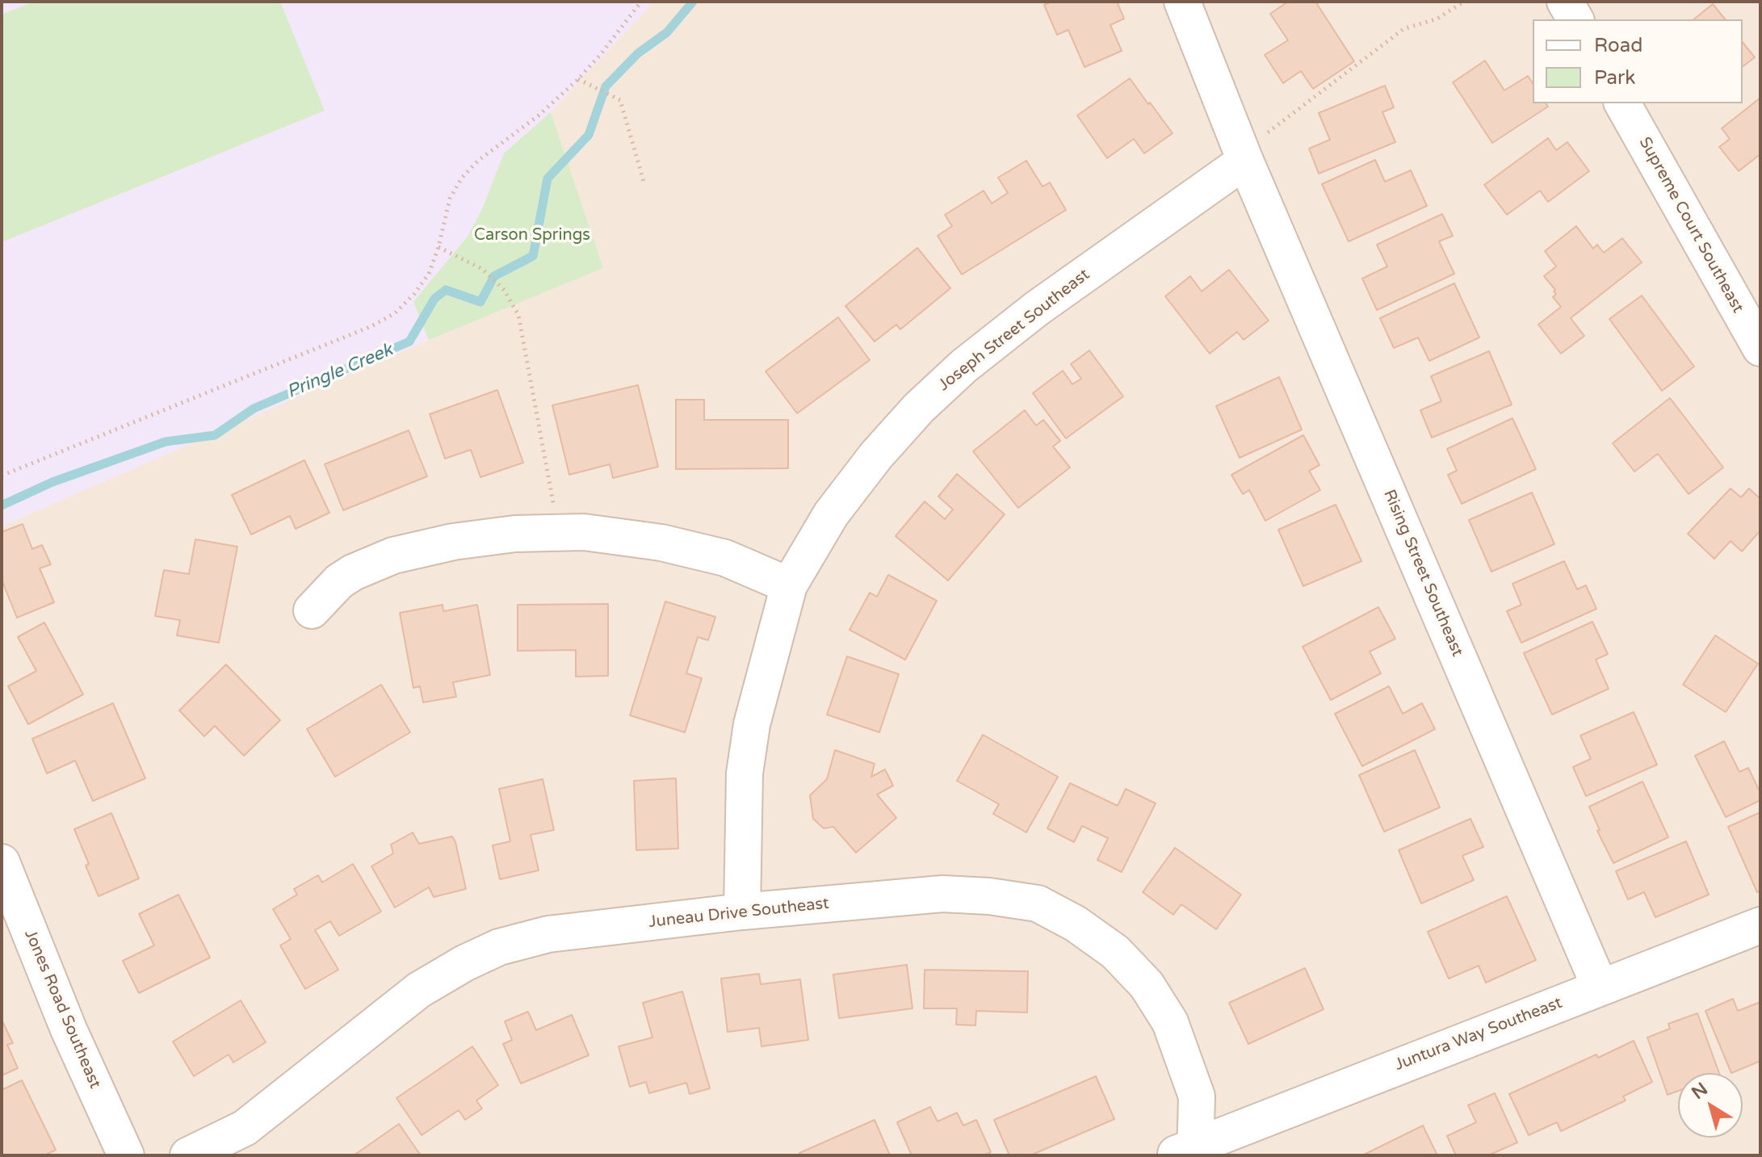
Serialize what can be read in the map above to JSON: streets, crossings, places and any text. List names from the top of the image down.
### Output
{
  "streets": {
    "street": [
      "Supreme Court Southeast",
      "Joseph Street Southeast",
      "Rising Street Southeast",
      "Juneau Drive Southeast",
      "Jones Road Southeast",
      "Juntura Way Southeast"
    ]
  },
  "crossings": [
    ["Joseph Street Southeast", "Rising Street Southeast"],
    ["Joseph Street Southeast", "Juneau Drive Southeast"],
    ["Rising Street Southeast", "Juntura Way Southeast"],
    ["Juneau Drive Southeast", "Juntura Way Southeast"]
  ],
  "water": ["Pringle Creek"],
  "parks": ["Carson Springs"],
  "legend": ["Road", "Park"],
  "north": "top left"
}
